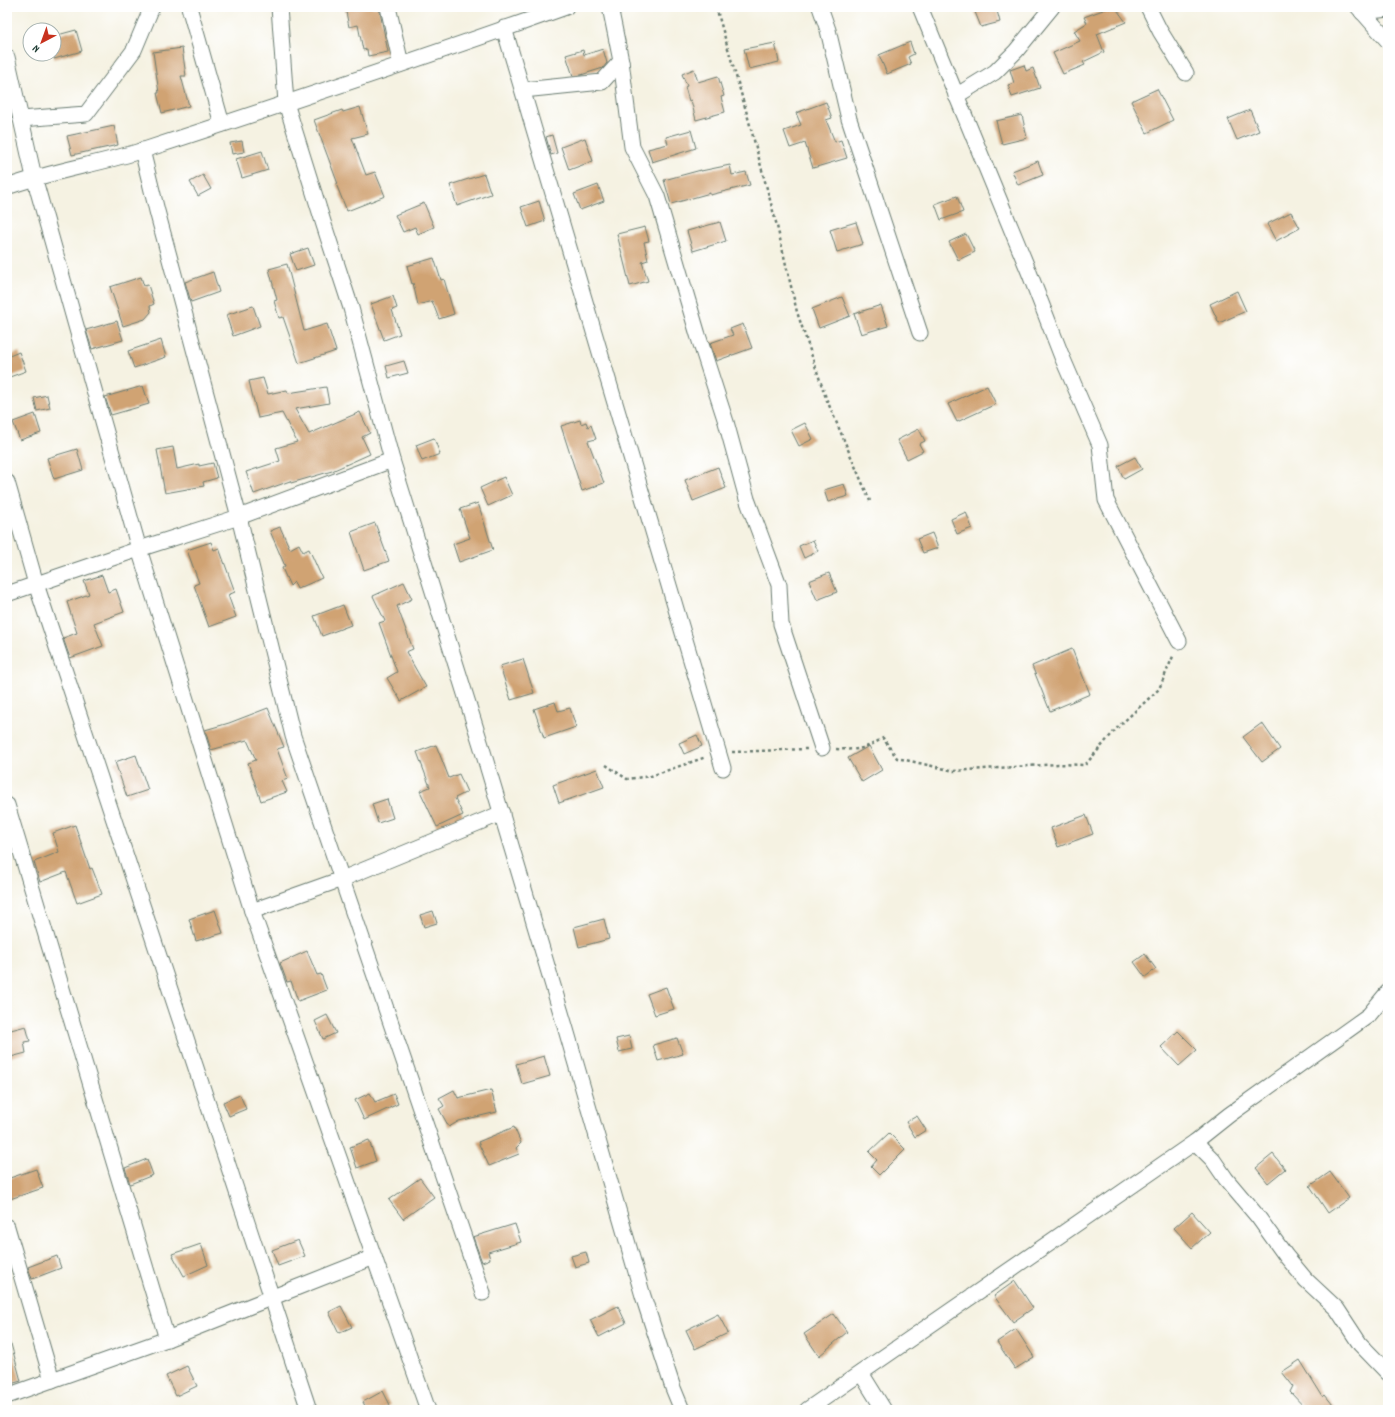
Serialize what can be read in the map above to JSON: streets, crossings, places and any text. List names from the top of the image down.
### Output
{
  "north": "bottom left"
}
